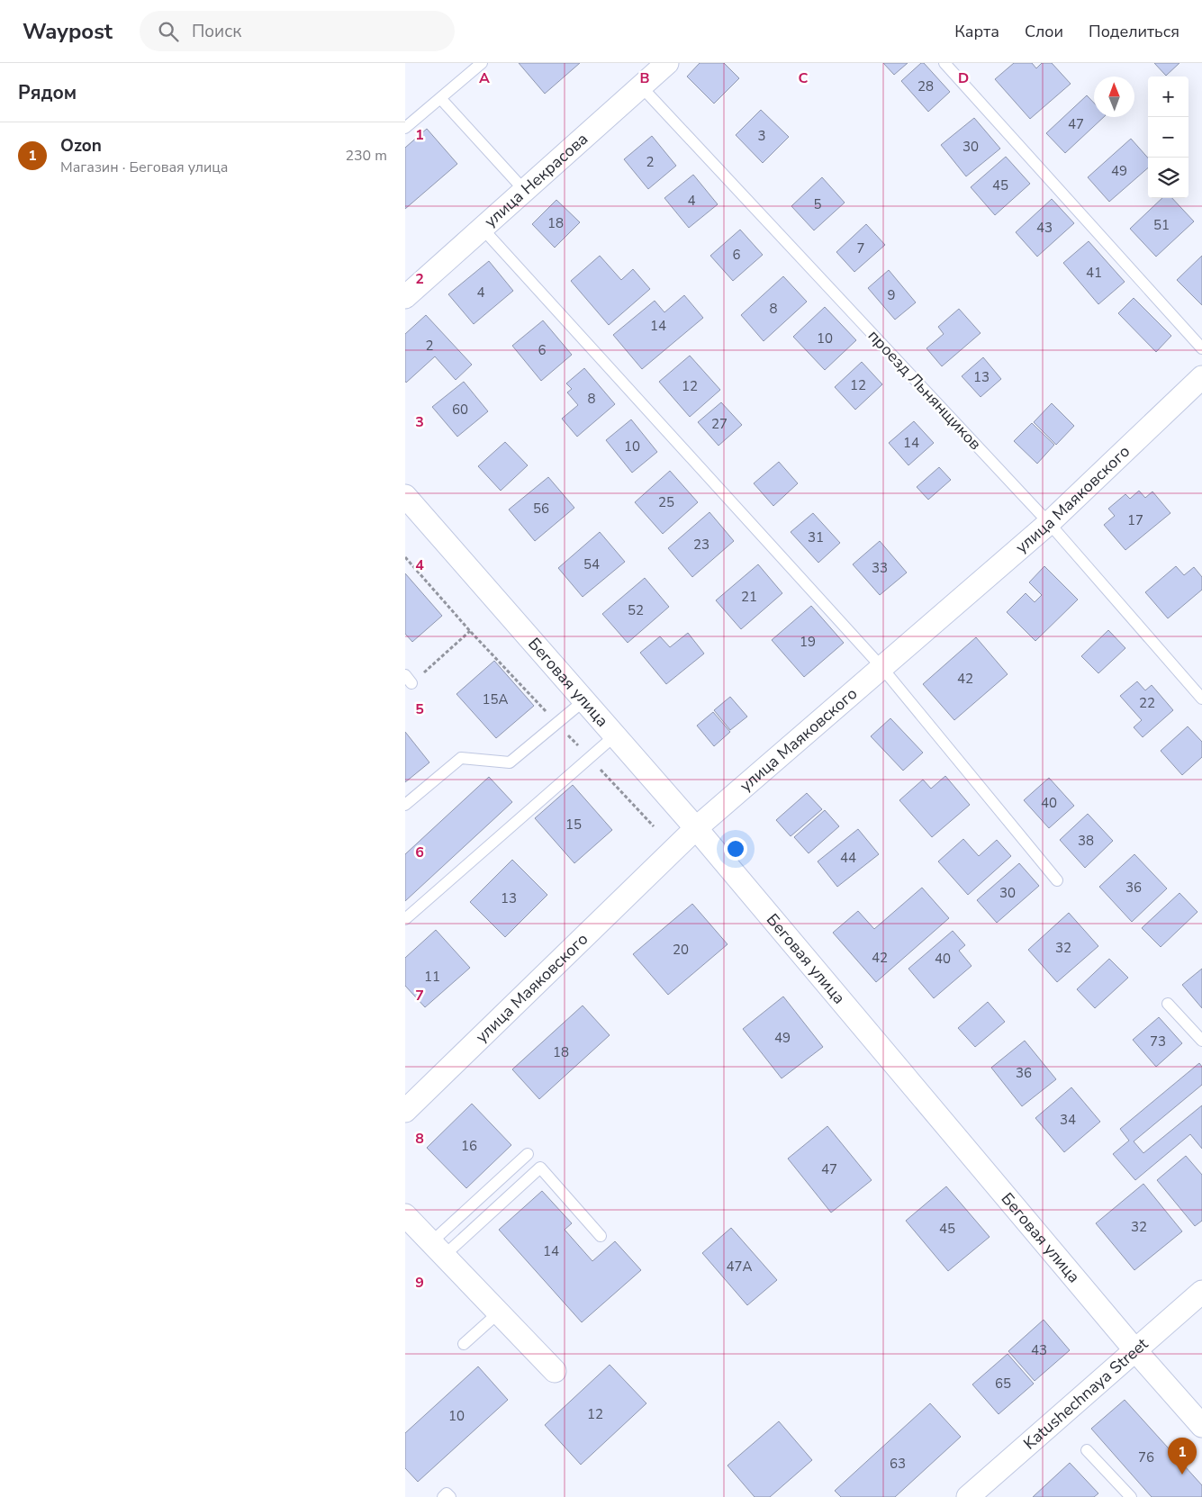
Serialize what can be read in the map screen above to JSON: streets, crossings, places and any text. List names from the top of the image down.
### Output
{
  "streets": {
    "street": [
      "улица Некрасова",
      "улица Маяковского",
      "Беговая улица",
      "Katushechnaya Street"
    ],
    "lane": ["проезд Льнянщиков"]
  },
  "crossings": [
    ["улица Некрасова", "проезд Льнянщиков"],
    ["проезд Льнянщиков", "улица Маяковского"],
    ["улица Маяковского", "Беговая улица"],
    ["Беговая улица", "Katushechnaya Street"]
  ],
  "house_numbers": [
    "28",
    "47",
    "3",
    "30",
    "2",
    "49",
    "45",
    "4",
    "5",
    "18",
    "51",
    "43",
    "7",
    "6",
    "41",
    "4",
    "9",
    "8",
    "14",
    "10",
    "2",
    "6",
    "13",
    "12",
    "12",
    "8",
    "60",
    "27",
    "14",
    "10",
    "25",
    "56",
    "17",
    "31",
    "23",
    "54",
    "33",
    "21",
    "52",
    "19",
    "42",
    "15А",
    "22",
    "40",
    "15",
    "38",
    "44",
    "36",
    "30",
    "13",
    "32",
    "20",
    "42",
    "40",
    "11",
    "49",
    "73",
    "18",
    "36",
    "34",
    "16",
    "47",
    "32",
    "45",
    "14",
    "47А",
    "43",
    "65",
    "12",
    "10",
    "76",
    "63"
  ],
  "north": "top",
  "page": {
    "header": "Waypost",
    "search": "Поиск",
    "nav": ["Карта", "Слои", "Поделиться"],
    "heading": "Рядом",
    "map_buttons": ["+", "−"],
    "list": [
      {
        "mark": "1",
        "name": "Ozon",
        "note": "Магазин · Беговая улица",
        "value": "230 m"
      }
    ],
    "pins": "1"
  },
  "grid": {
    "columns": [
      "A",
      "B",
      "C",
      "D"
    ],
    "rows": [
      "1",
      "2",
      "3",
      "4",
      "5",
      "6",
      "7",
      "8",
      "9"
    ]
  }
}
